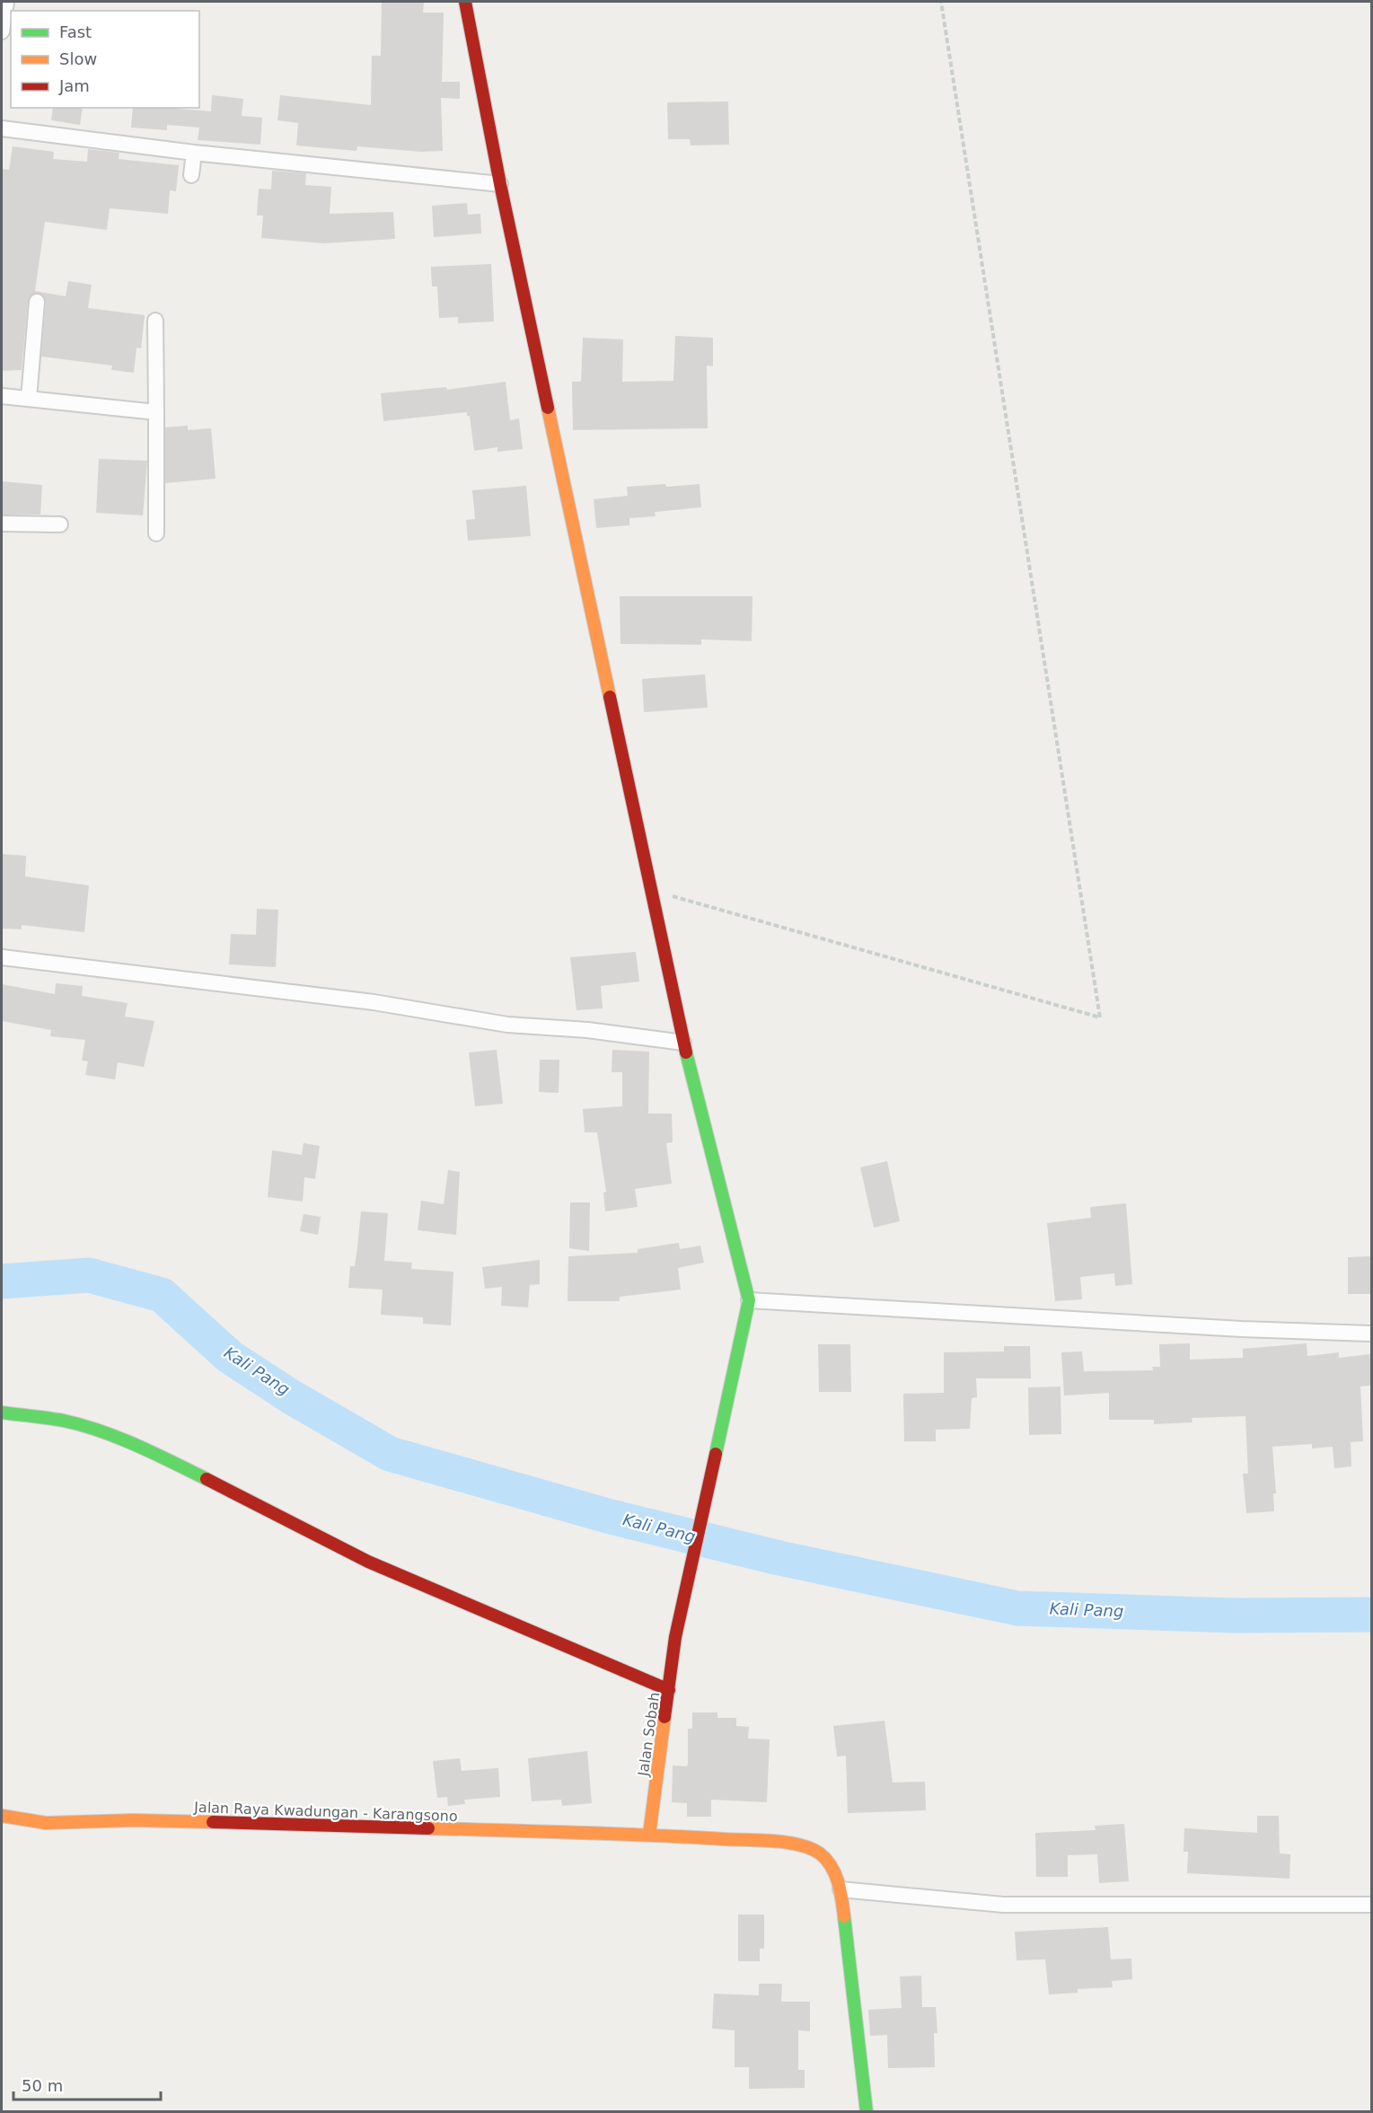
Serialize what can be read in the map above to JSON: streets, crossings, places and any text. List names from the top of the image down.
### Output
{
  "streets": {
    "street": ["Jalan Sobah", "Jalan Raya Kwadungan - Karangsono"]
  },
  "crossings": [
    ["Jalan Sobah", "Jalan Raya Kwadungan - Karangsono"]
  ],
  "water": ["Kali Pang"],
  "legend": ["Fast", "Slow", "Jam"],
  "scale_bar": "50 m"
}
